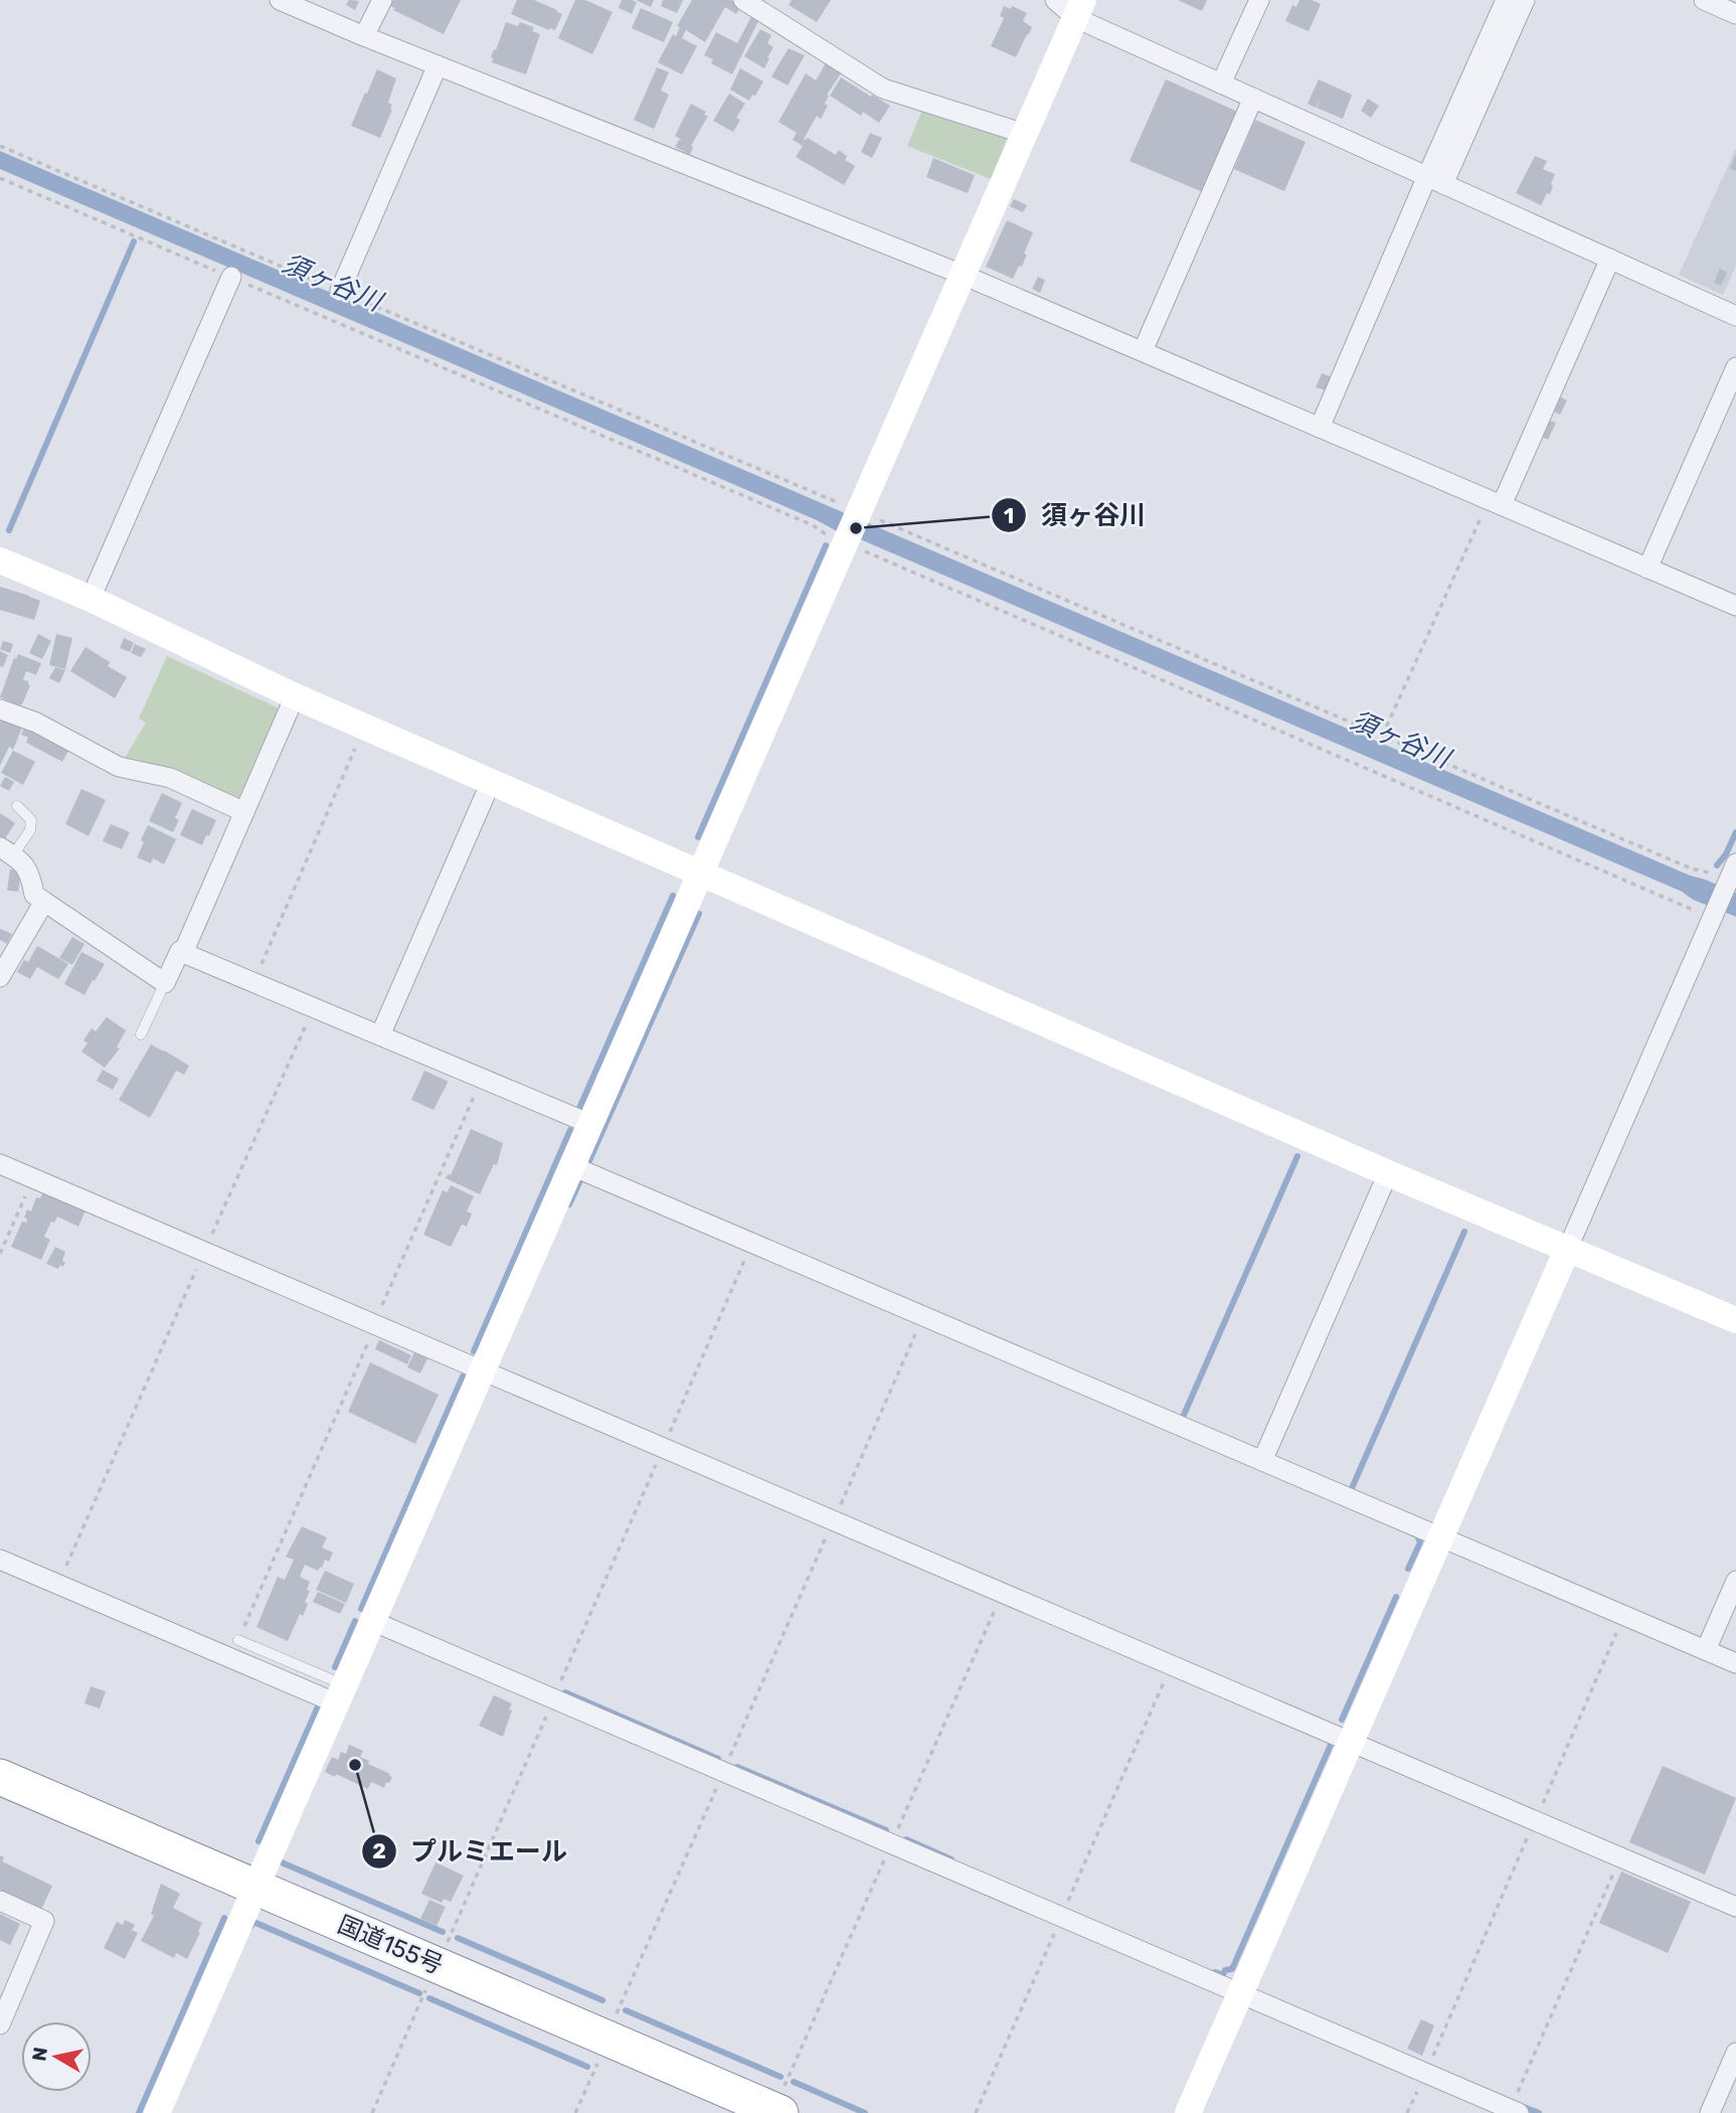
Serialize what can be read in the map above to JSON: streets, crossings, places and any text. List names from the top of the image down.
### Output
{
  "streets": {
    "highway": ["国道155号"]
  },
  "water": ["須ヶ谷川"],
  "places": ["須ヶ谷川", "プルミエール"],
  "north": "left"
}
